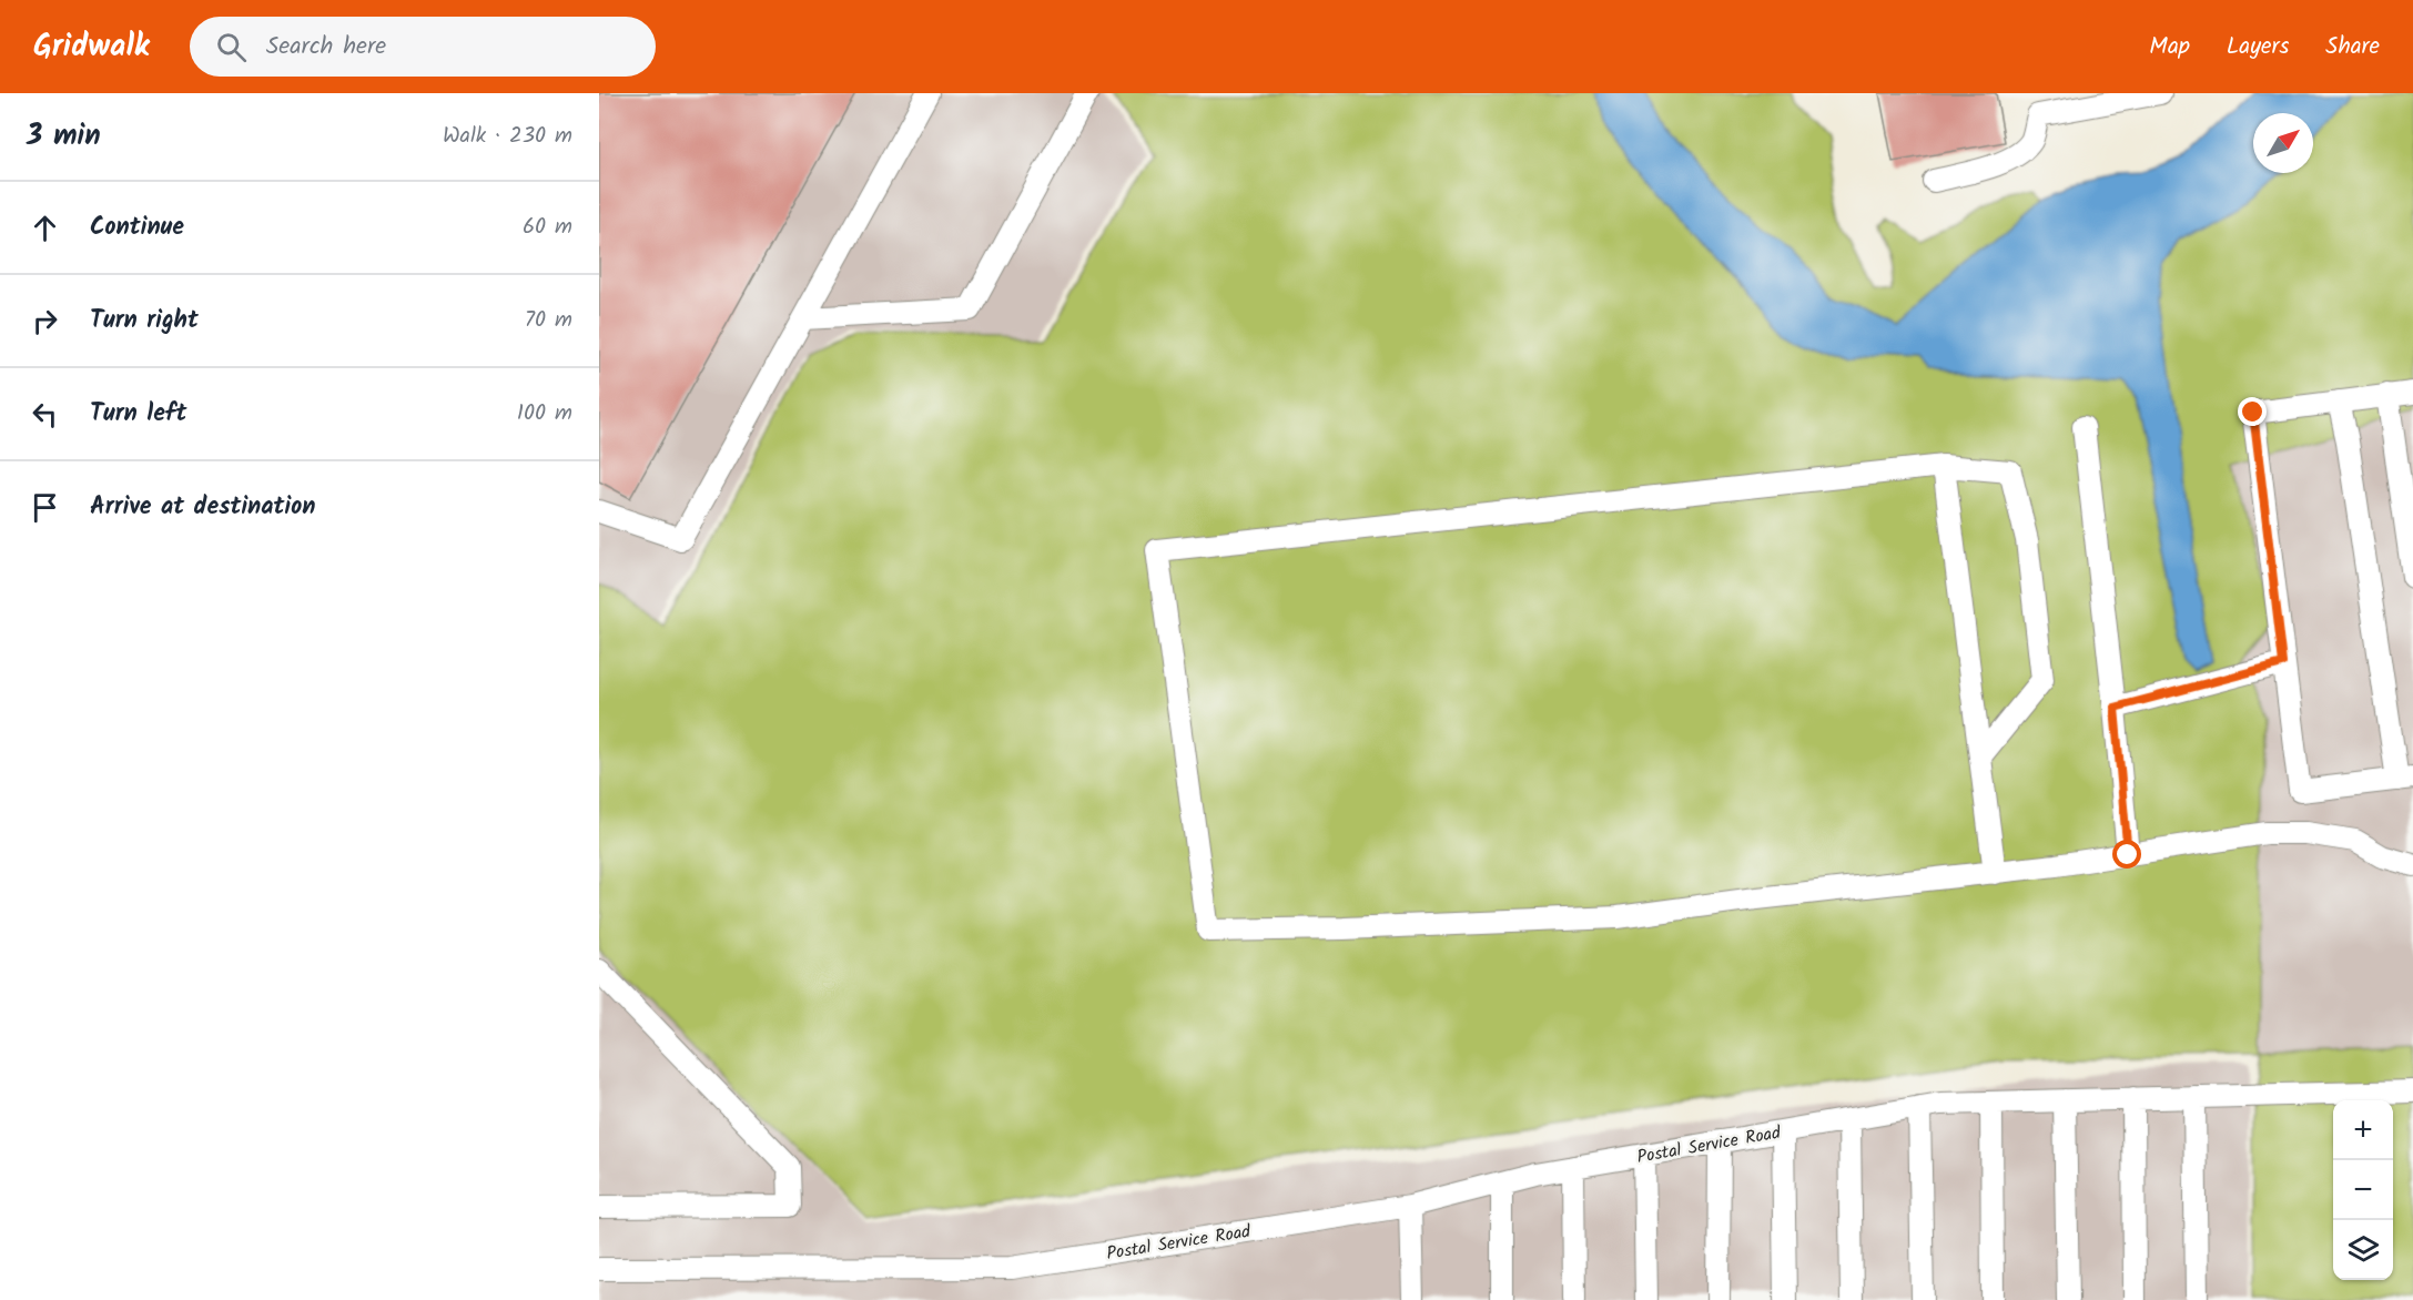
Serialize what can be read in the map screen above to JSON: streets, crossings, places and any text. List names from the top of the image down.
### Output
{
  "streets": {
    "street": ["Postal Service Road"]
  },
  "north": "top right",
  "page": {
    "header": "Gridwalk",
    "search": "Search here",
    "nav": ["Map", "Layers", "Share"],
    "heading": ["3 min", "Walk · 230 m"],
    "list": [
      ["Continue", "60 m"],
      ["Turn right", "70 m"],
      ["Turn left", "100 m"],
      "Arrive at destination"
    ],
    "map_buttons": ["+", "−"]
  }
}
